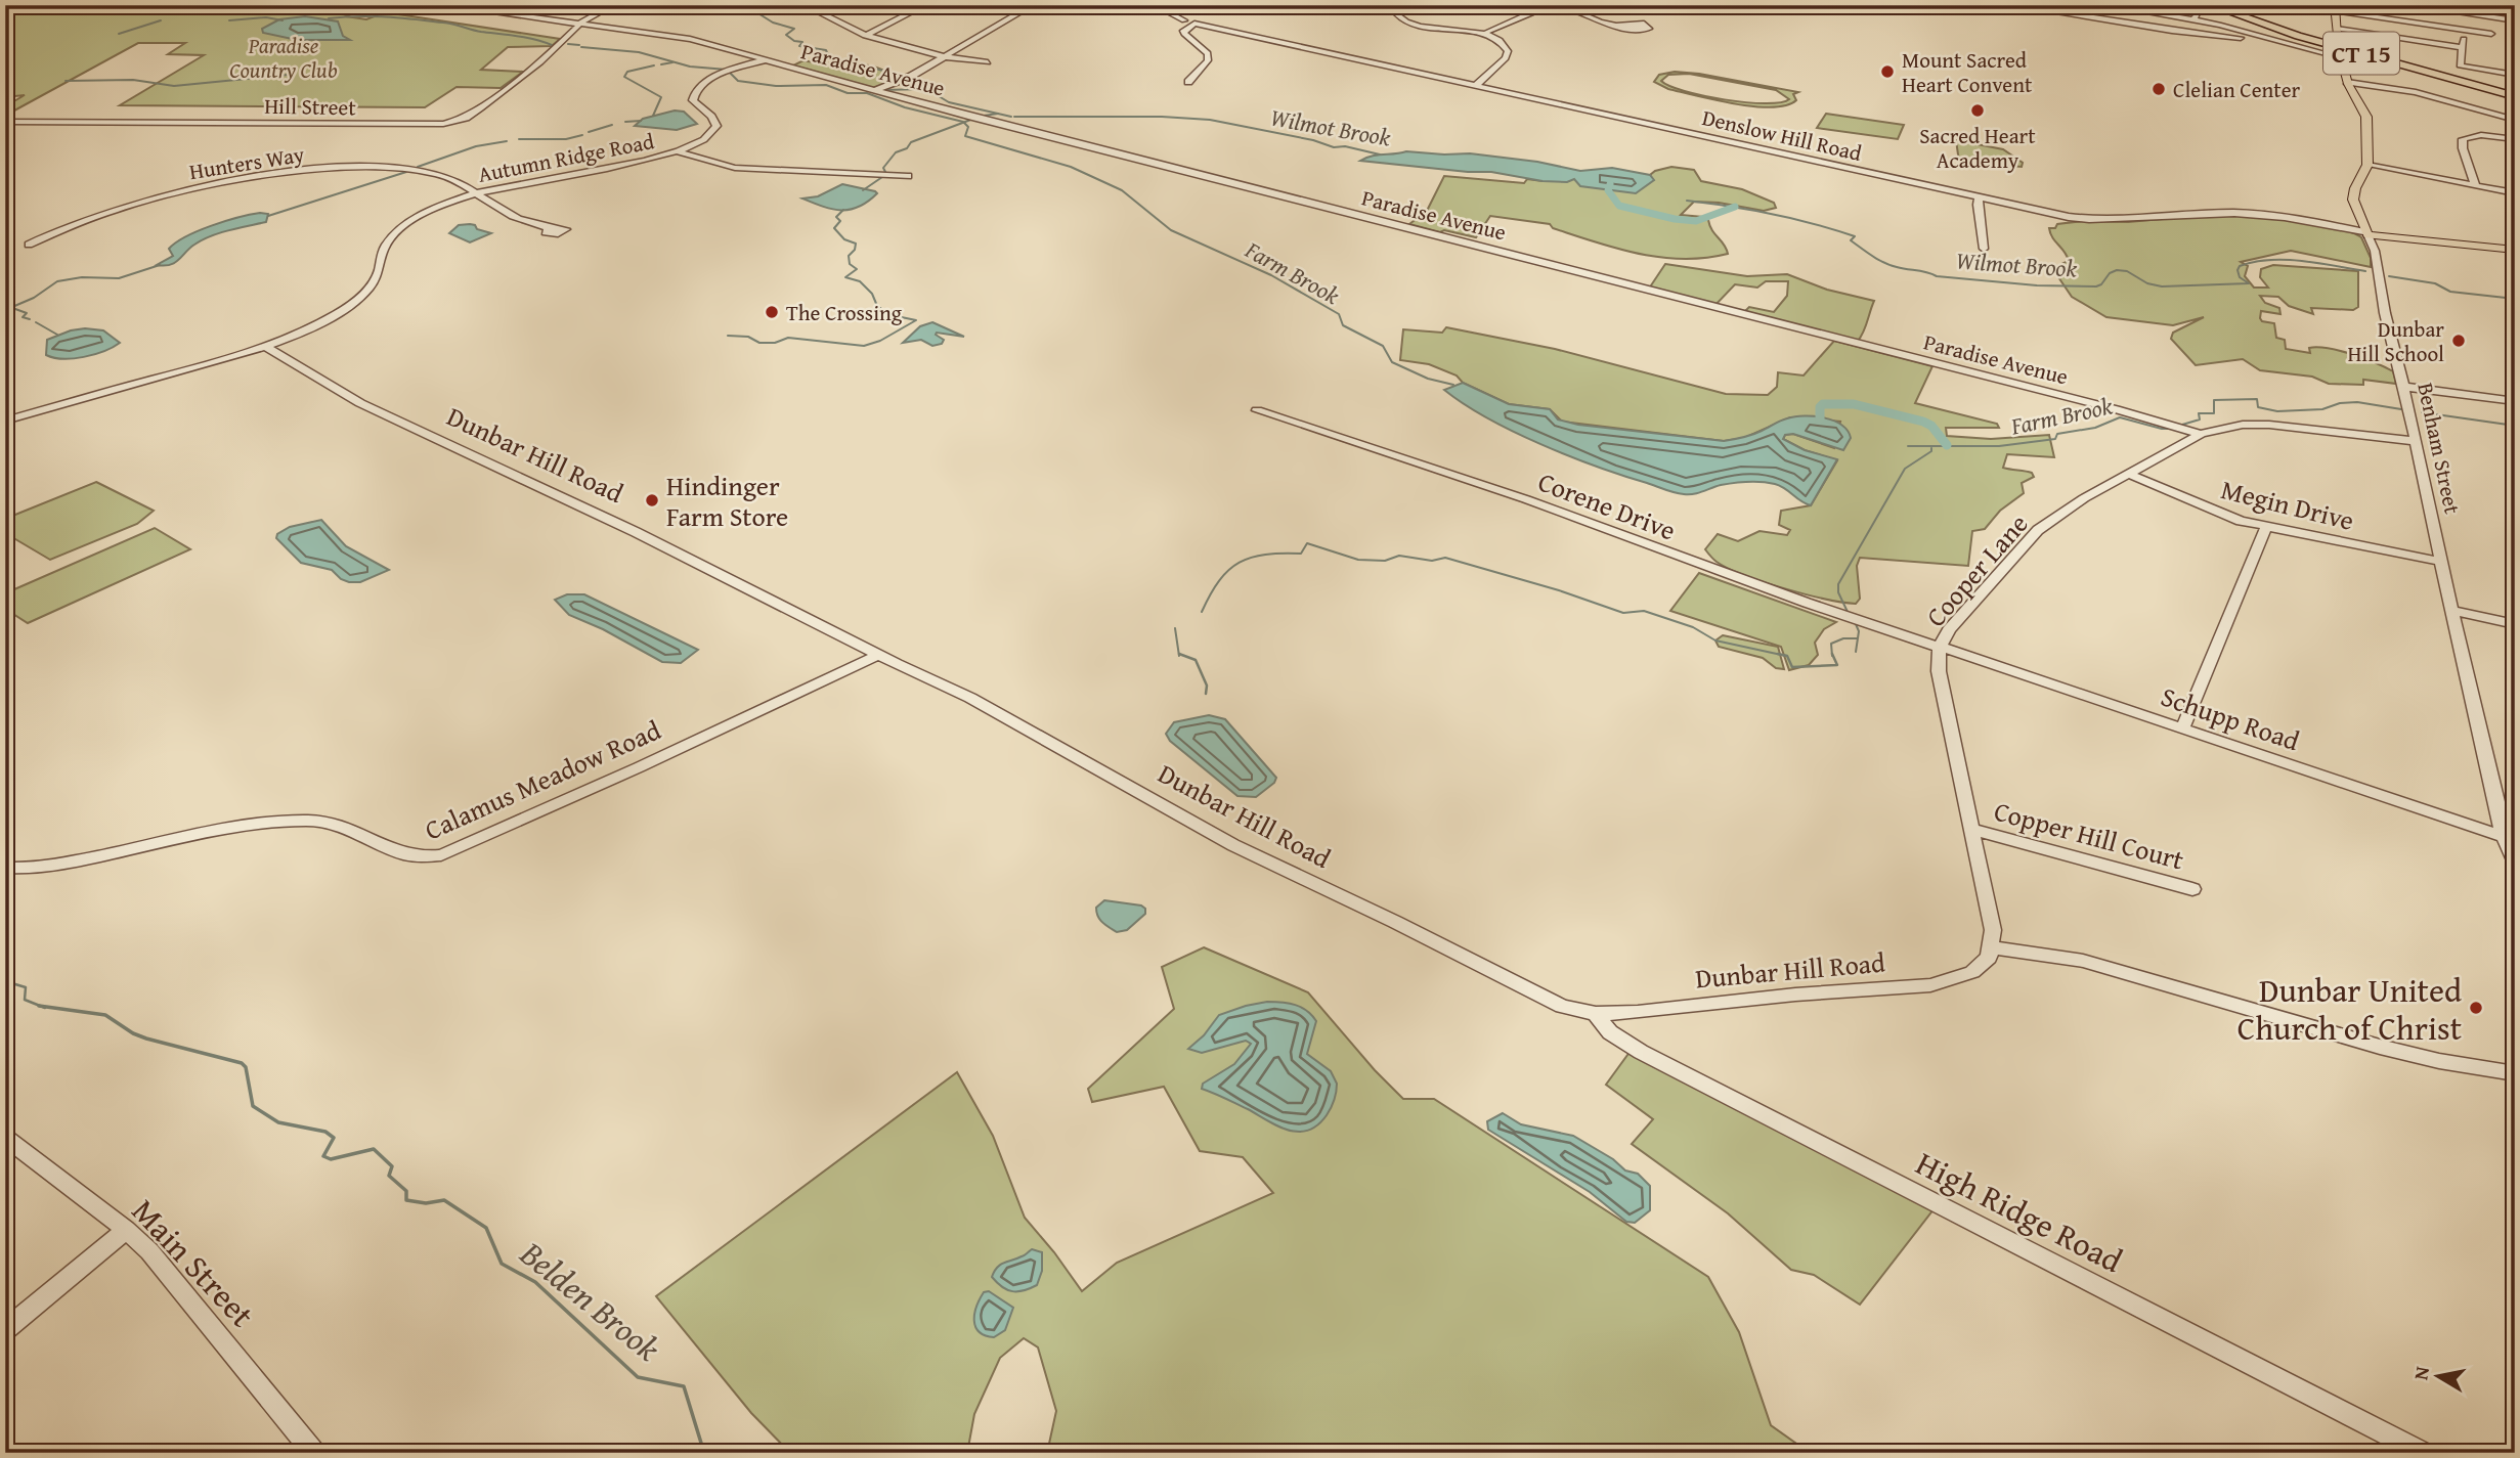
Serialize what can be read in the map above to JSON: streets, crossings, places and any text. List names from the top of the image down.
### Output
{
  "streets": {
    "highway": ["CT 15"],
    "main road": ["Benham Street"],
    "street": [
      "Paradise Avenue",
      "Hill Street",
      "Denslow Hill Road",
      "Autumn Ridge Road",
      "Hunters Way",
      "Dunbar Hill Road",
      "Megin Drive",
      "Corene Drive",
      "Cooper Lane",
      "Schupp Road",
      "Calamus Meadow Road",
      "Copper Hill Court",
      "High Ridge Road",
      "Main Street"
    ]
  },
  "crossings": [
    ["Paradise Avenue", "Hill Street"],
    ["Paradise Avenue", "Autumn Ridge Road"],
    ["Paradise Avenue", "Cooper Lane"],
    ["Denslow Hill Road", "Benham Street"],
    ["Autumn Ridge Road", "Hunters Way"],
    ["Autumn Ridge Road", "Dunbar Hill Road"],
    ["Benham Street", "Megin Drive"],
    ["Benham Street", "Schupp Road"],
    ["Dunbar Hill Road", "Cooper Lane"],
    ["Dunbar Hill Road", "Calamus Meadow Road"],
    ["Dunbar Hill Road", "High Ridge Road"],
    ["Megin Drive", "Cooper Lane"],
    ["Corene Drive", "Cooper Lane"],
    ["Corene Drive", "Schupp Road"],
    ["Cooper Lane", "Schupp Road"],
    ["Cooper Lane", "Copper Hill Court"]
  ],
  "water": ["Wilmot Brook", "Farm Brook", "Belden Brook"],
  "parks": ["Paradise Country Club"],
  "places": [
    "Mount Sacred Heart Convent",
    "Clelian Center",
    "Sacred Heart Academy",
    "The Crossing",
    "Dunbar Hill School",
    "Hindinger Farm Store",
    "Dunbar United Church of Christ"
  ],
  "north": "left"
}
